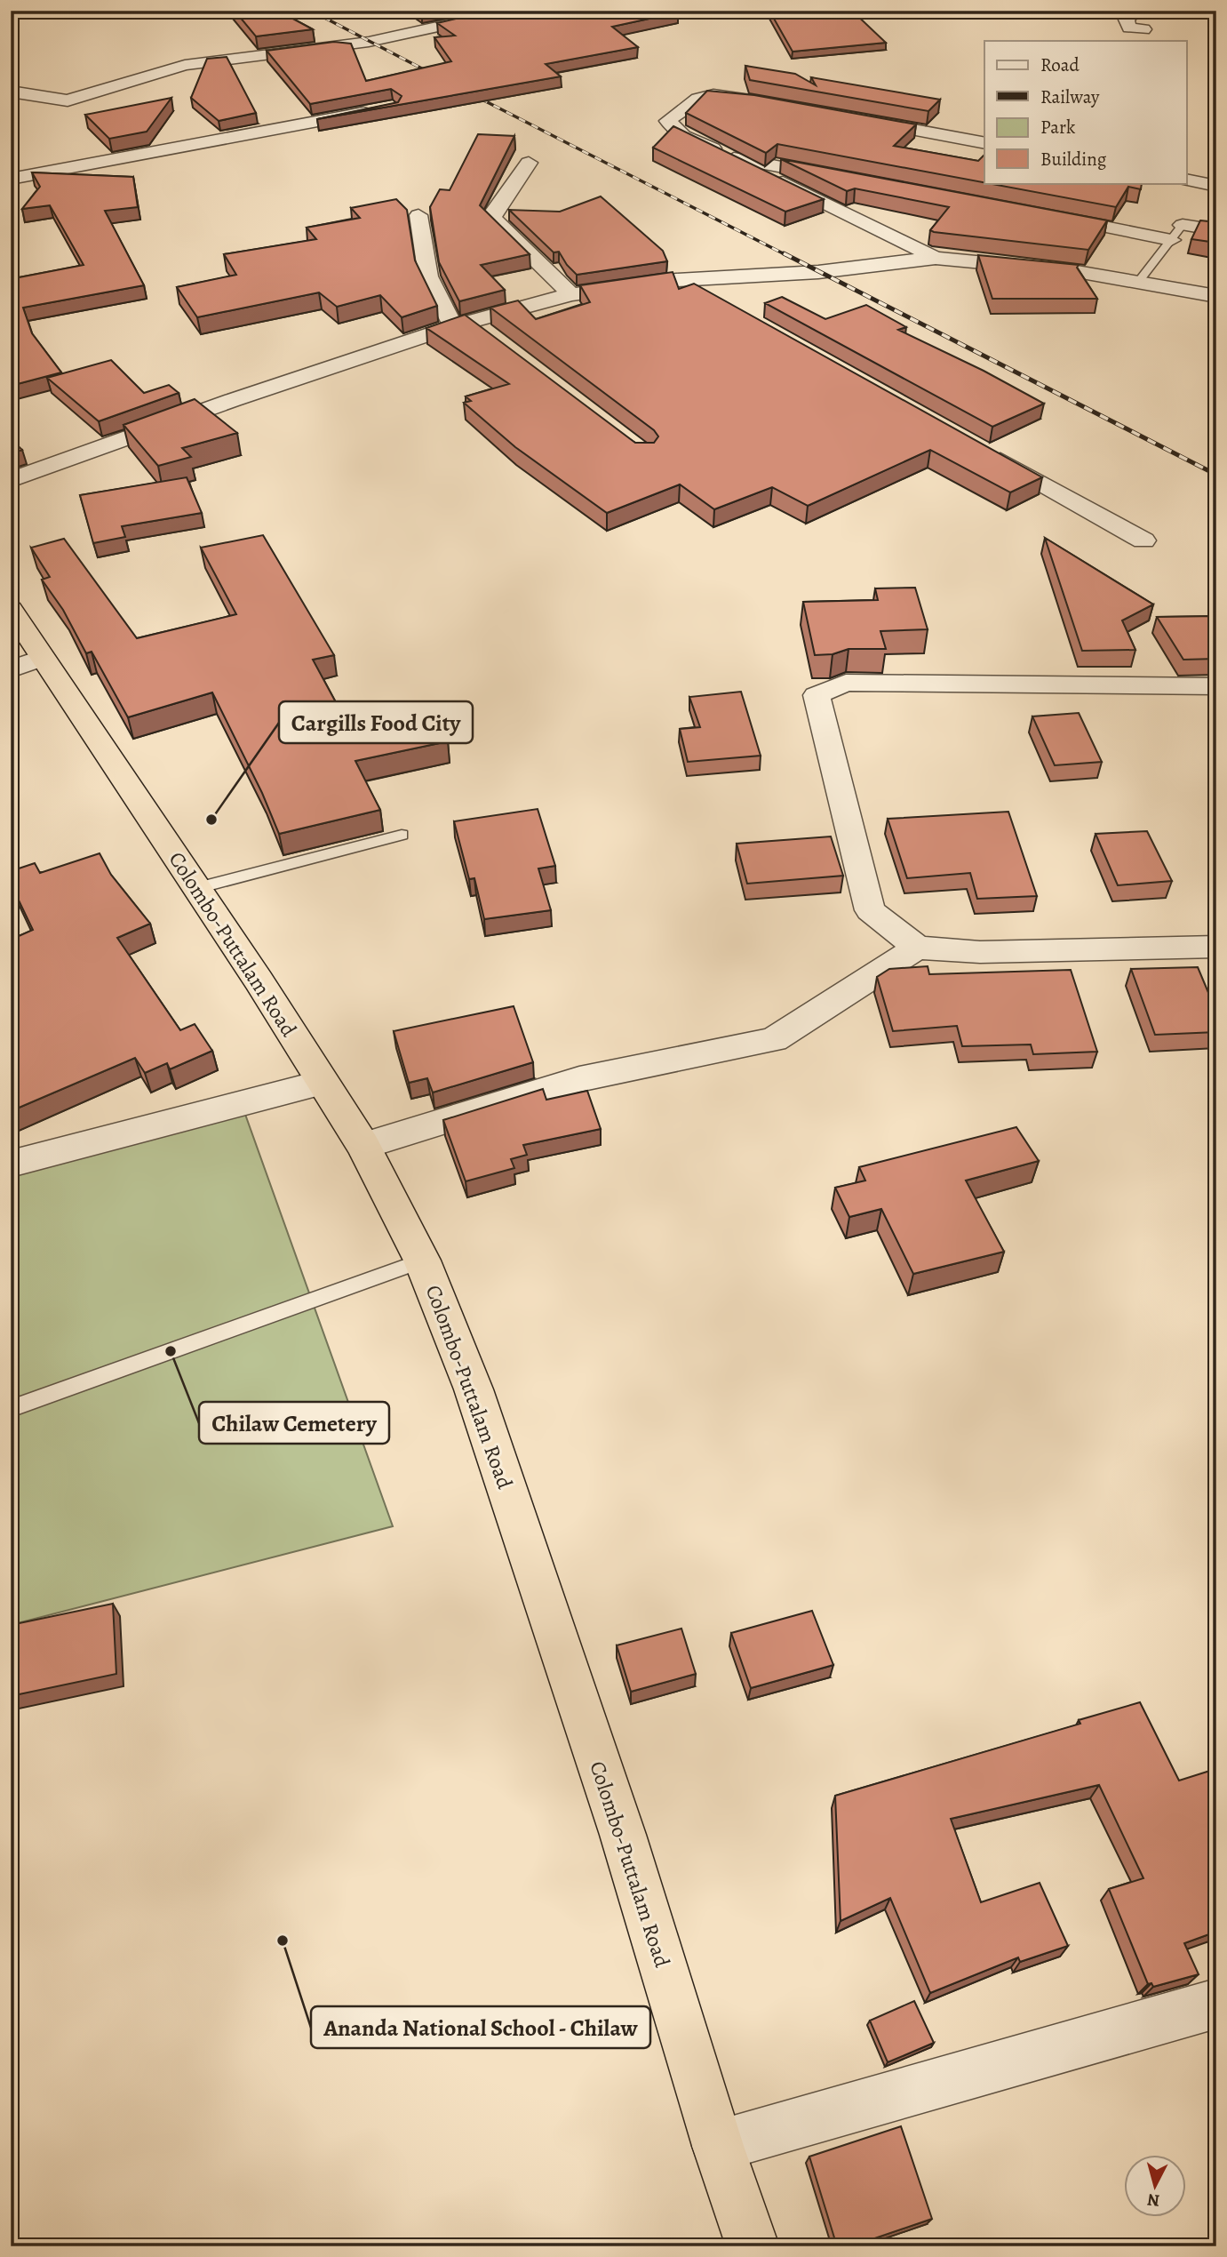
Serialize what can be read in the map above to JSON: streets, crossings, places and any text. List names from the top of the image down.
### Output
{
  "streets": {
    "highway": ["Colombo-Puttalam Road"]
  },
  "places": ["Cargills Food City", "Chilaw Cemetery", "Ananda National School - Chilaw"],
  "legend": [
    "Road",
    "Railway",
    "Park",
    "Building"
  ],
  "north": "bottom"
}
